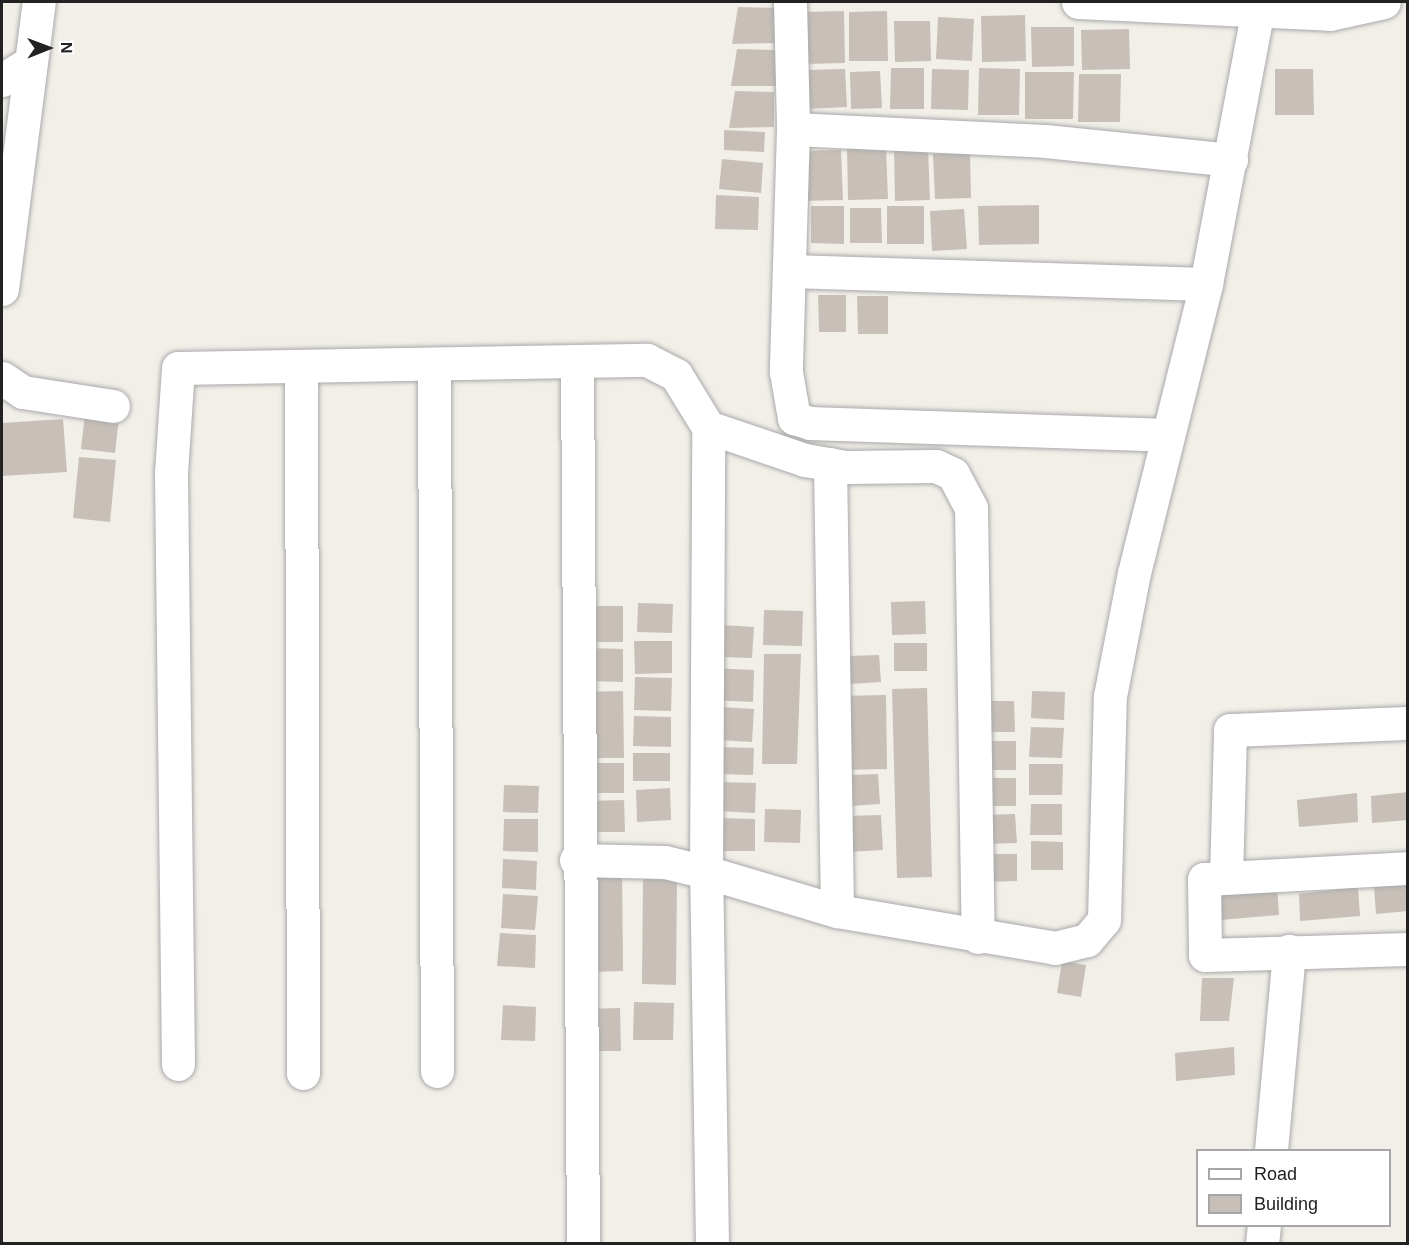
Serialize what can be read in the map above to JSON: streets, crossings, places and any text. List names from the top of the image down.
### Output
{
  "legend": ["Road", "Building"],
  "north": "right"
}
